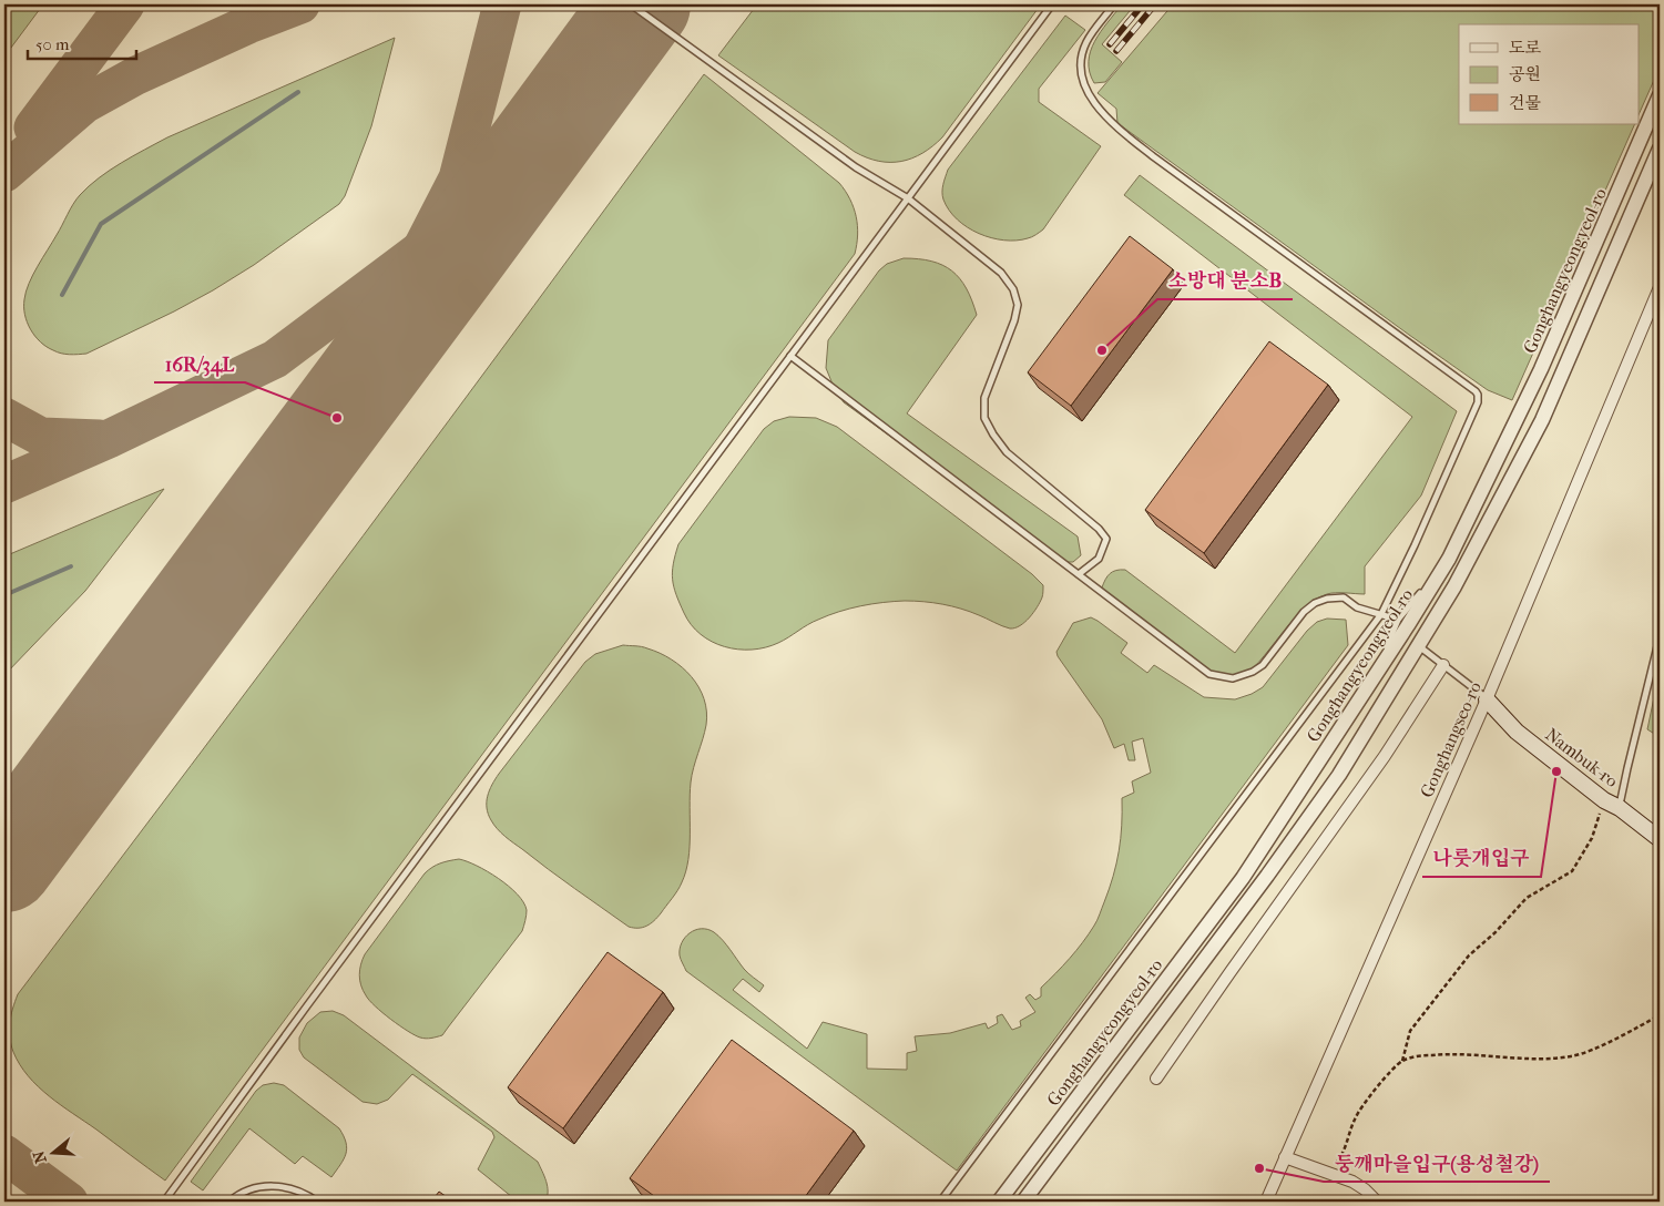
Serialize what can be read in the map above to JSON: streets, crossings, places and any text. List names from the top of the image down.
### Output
{
  "streets": {
    "main road": ["Nambuk-ro"],
    "street": ["Gonghangyeongyeol-ro", "Gonghangseo-ro"]
  },
  "crossings": [
    ["Gonghangseo-ro", "Nambuk-ro"]
  ],
  "places": [
    "소방대 분소B",
    "16R/34L",
    "나룻개입구",
    "둥깨마을입구(용성철강)"
  ],
  "legend": ["도로", "공원", "건물"],
  "scale_bar": "50 m",
  "north": "left"
}
